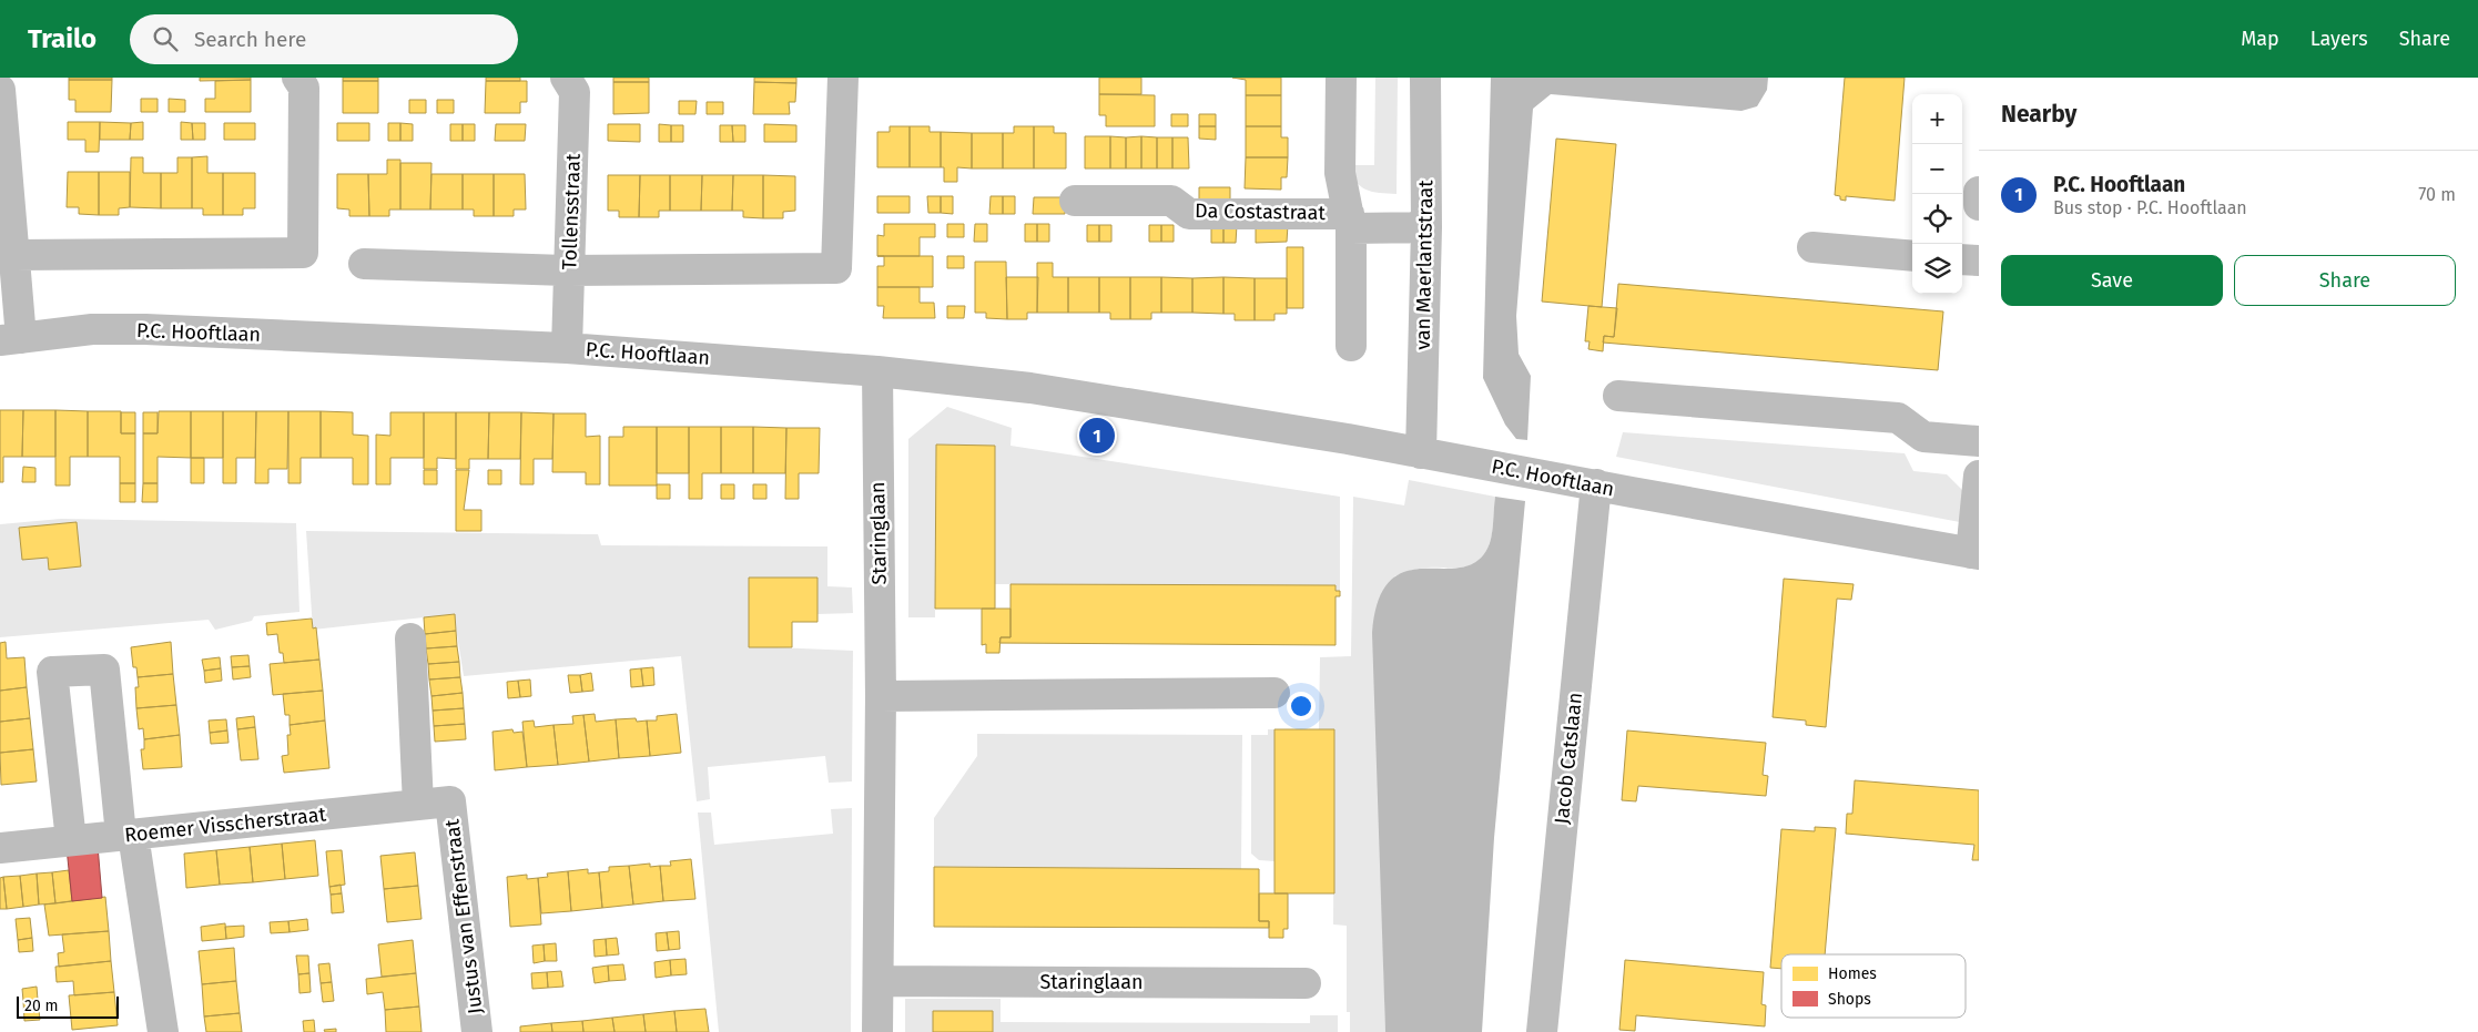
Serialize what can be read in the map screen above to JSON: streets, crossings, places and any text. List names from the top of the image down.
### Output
{
  "streets": {
    "street": [
      "Tollensstraat",
      "Da Costastraat",
      "van Maerlantstraat",
      "P.C. Hooftlaan",
      "Staringlaan",
      "Jacob Catslaan",
      "Roemer Visscherstraat",
      "Justus van Effenstraat"
    ]
  },
  "crossings": [
    ["Tollensstraat", "P.C. Hooftlaan"],
    ["Da Costastraat", "van Maerlantstraat"],
    ["van Maerlantstraat", "P.C. Hooftlaan"],
    ["P.C. Hooftlaan", "Staringlaan"],
    ["P.C. Hooftlaan", "Jacob Catslaan"],
    ["Roemer Visscherstraat", "Justus van Effenstraat"]
  ],
  "legend": ["Homes", "Shops"],
  "scale_bar": "20 m",
  "page": {
    "header": "Trailo",
    "search": "Search here",
    "nav": ["Map", "Layers", "Share"],
    "heading": "Nearby",
    "map_buttons": ["+", "−"],
    "list": [
      {
        "mark": "1",
        "name": "P.C. Hooftlaan",
        "note": "Bus stop · P.C. Hooftlaan",
        "value": "70 m"
      }
    ],
    "buttons": ["Save", "Share"],
    "pins": "1",
    "scale": "20 m"
  }
}
